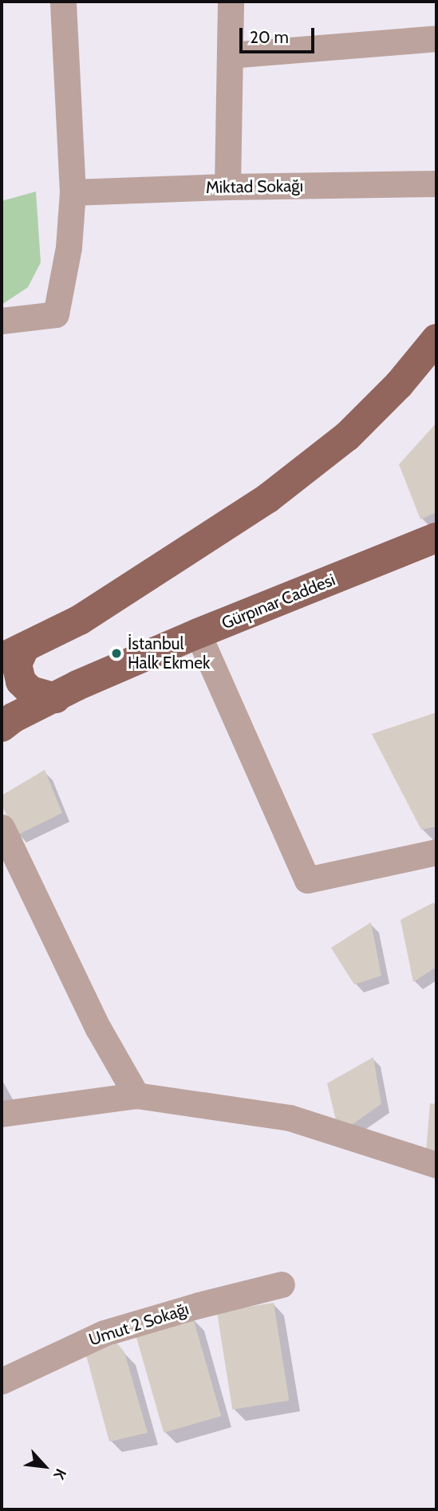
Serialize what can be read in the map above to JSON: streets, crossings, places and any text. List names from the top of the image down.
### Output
{
  "streets": {
    "main road": ["Gürpınar Caddesi"],
    "street": ["Miktad Sokağı", "Umut 2 Sokağı"]
  },
  "places": ["İstanbul Halk Ekmek"],
  "scale_bar": "20 m",
  "north": "bottom right"
}
